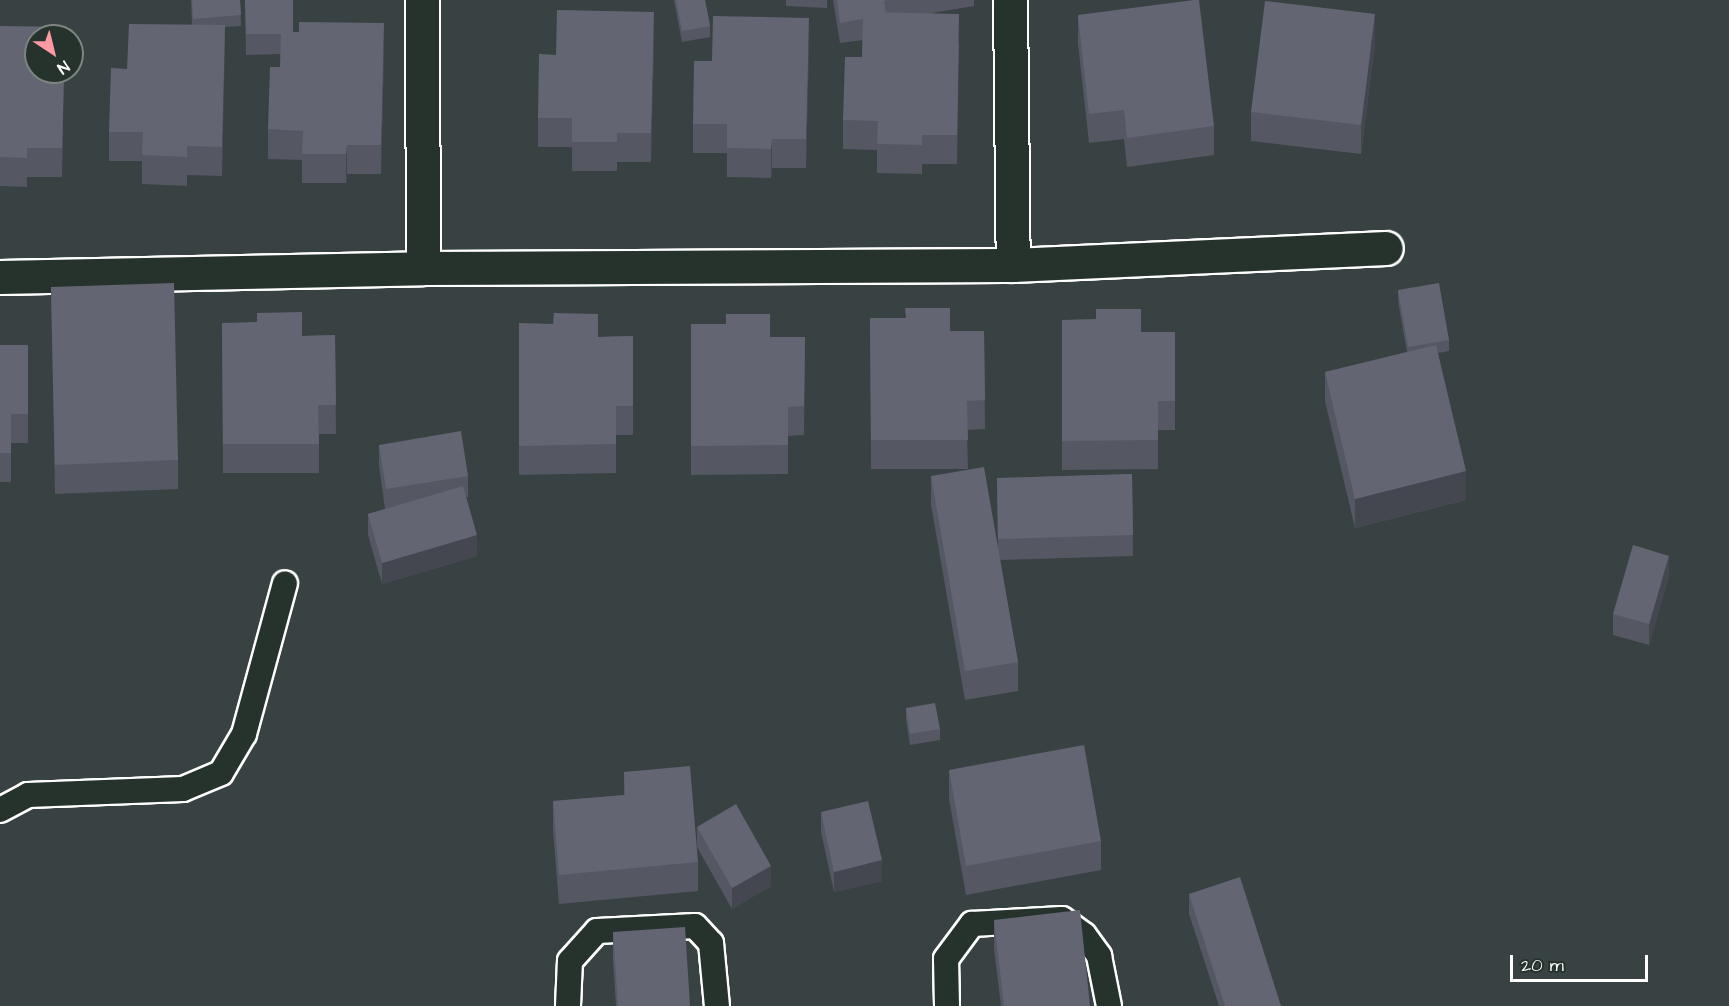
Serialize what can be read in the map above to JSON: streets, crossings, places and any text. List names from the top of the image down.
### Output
{
  "scale_bar": "20 m",
  "north": "bottom right"
}
